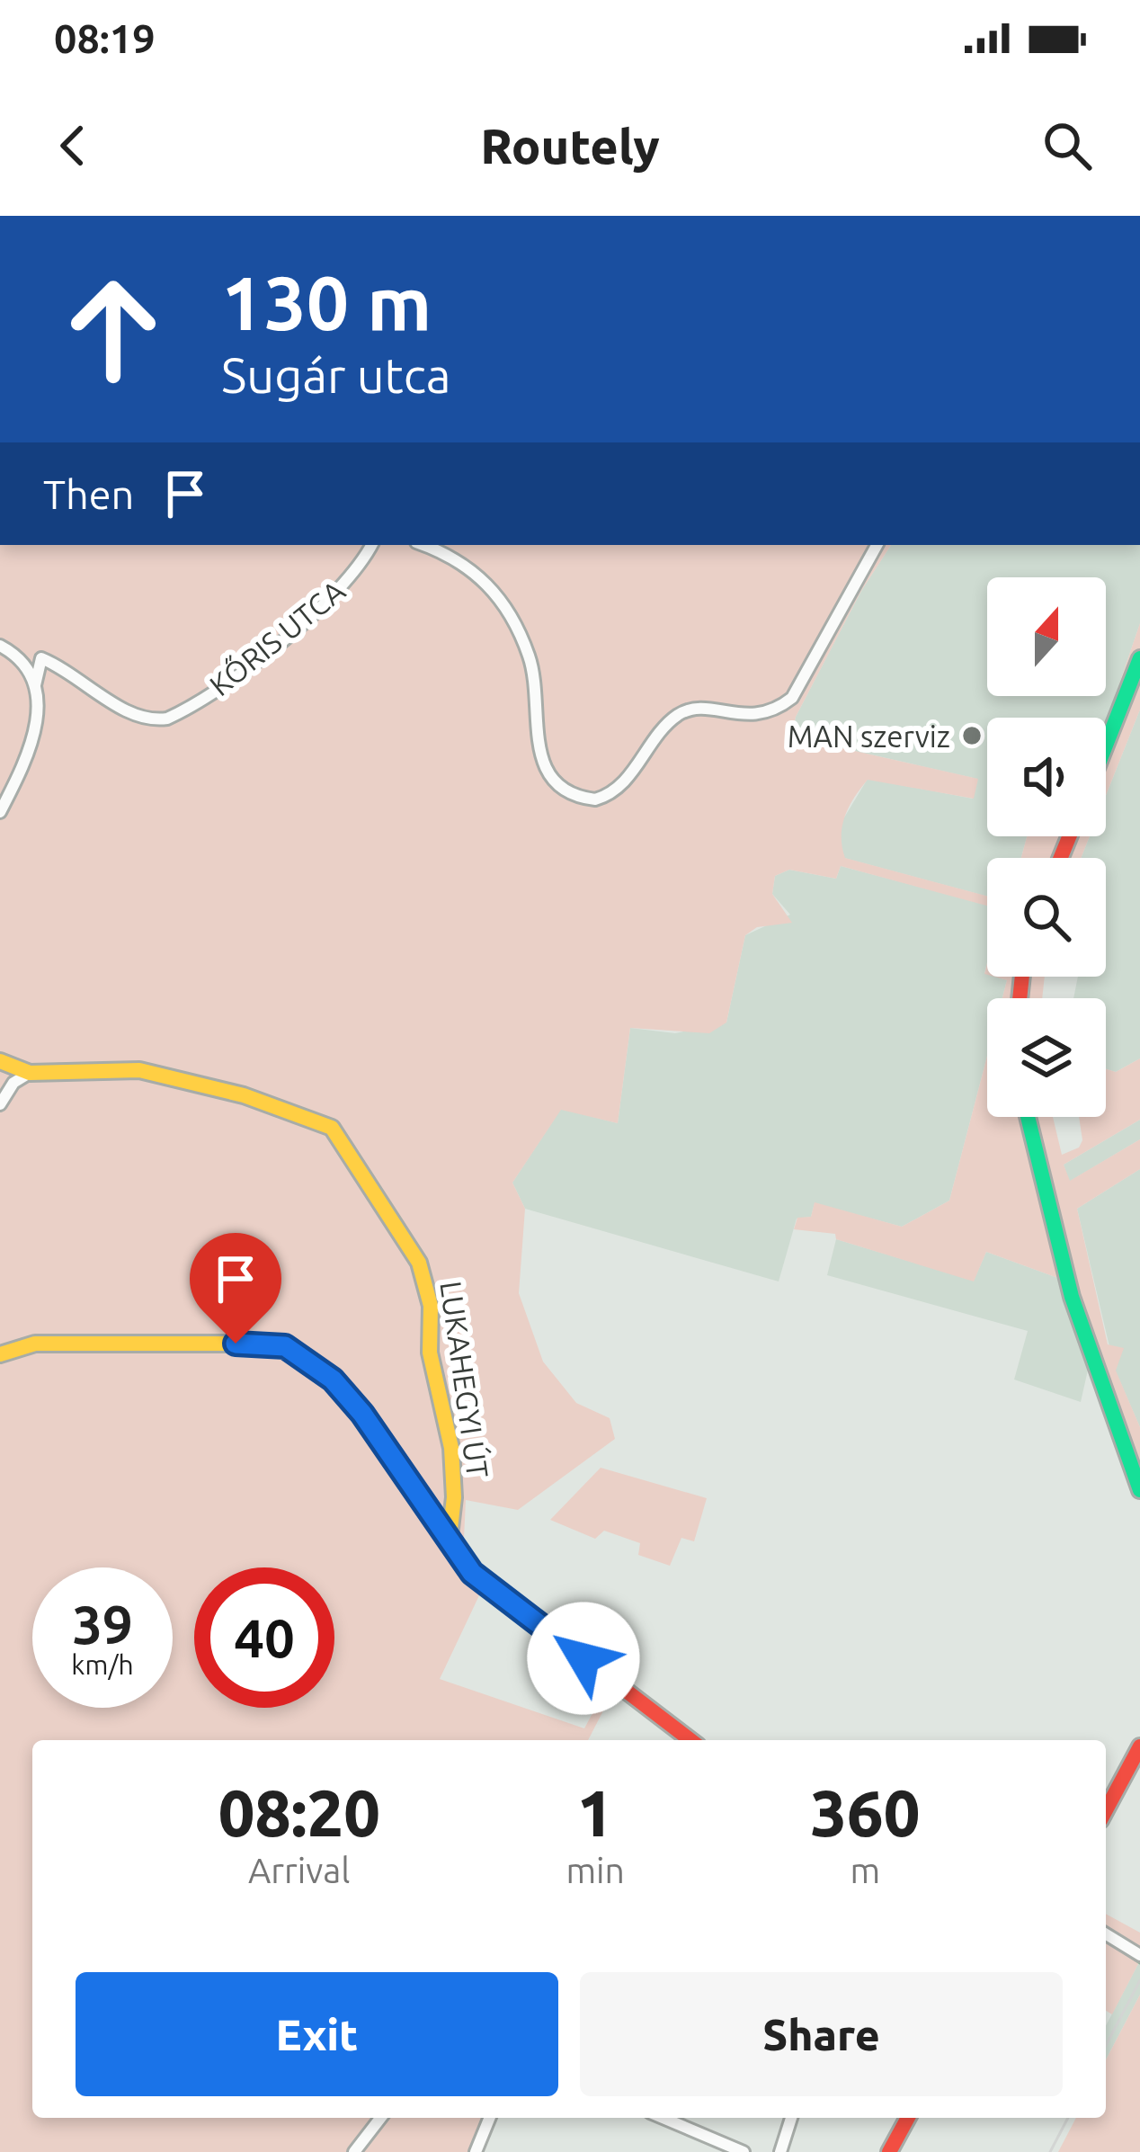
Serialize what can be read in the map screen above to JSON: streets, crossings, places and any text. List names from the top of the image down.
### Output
{
  "streets": {
    "street": ["KŐRIS UTCA", "LUKAHEGYI ÚT"]
  },
  "places": ["MAN szerviz"],
  "north": "top",
  "page": {
    "status": "08:19",
    "header": "Routely",
    "turn": ["130 m", "Sugár utca"],
    "then": "Then",
    "speed": "39 km/h",
    "limit": "40",
    "eta": [
      "08:20",
      "Arrival",
      "1",
      "min",
      "360",
      "m"
    ],
    "buttons": ["Exit", "Share"]
  }
}
